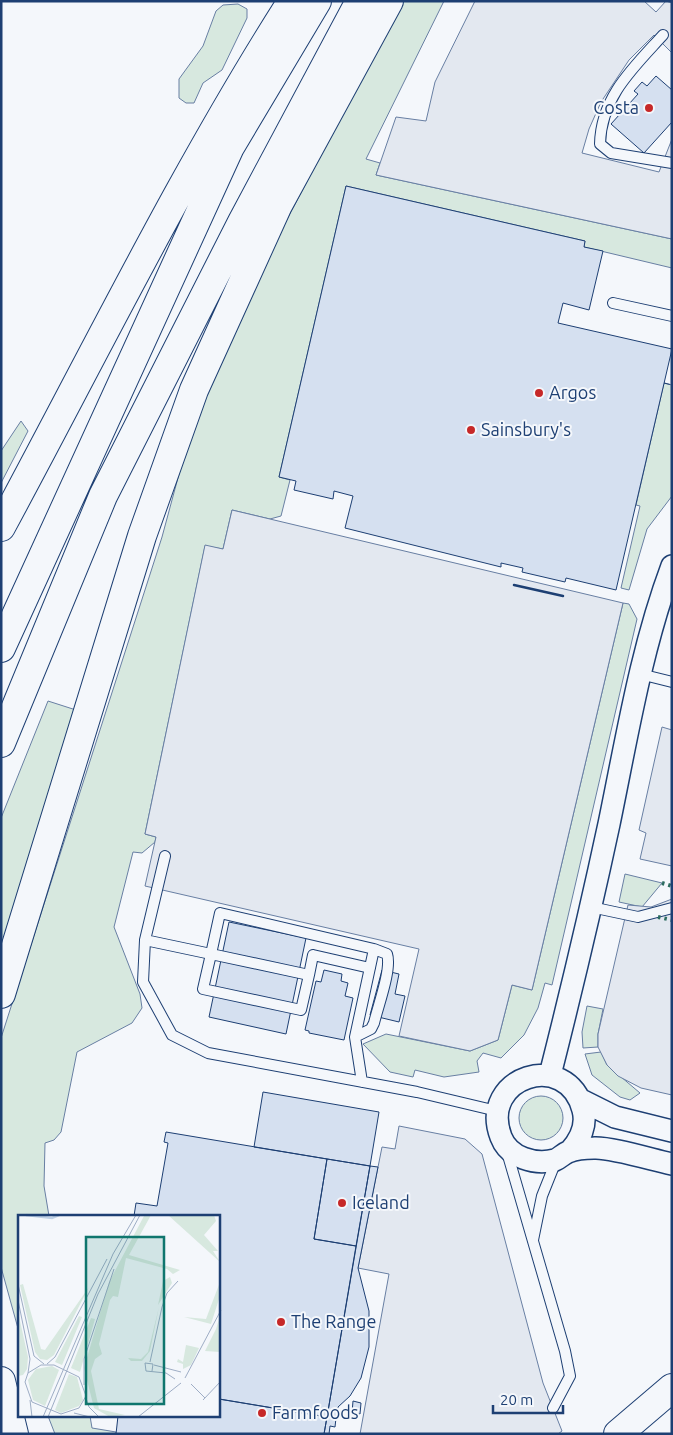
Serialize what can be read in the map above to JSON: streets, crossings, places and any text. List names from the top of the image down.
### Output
{
  "places": [
    "Costa",
    "Argos",
    "Sainsbury's",
    "Iceland",
    "The Range",
    "Farmfoods"
  ],
  "scale_bar": "20 m"
}
